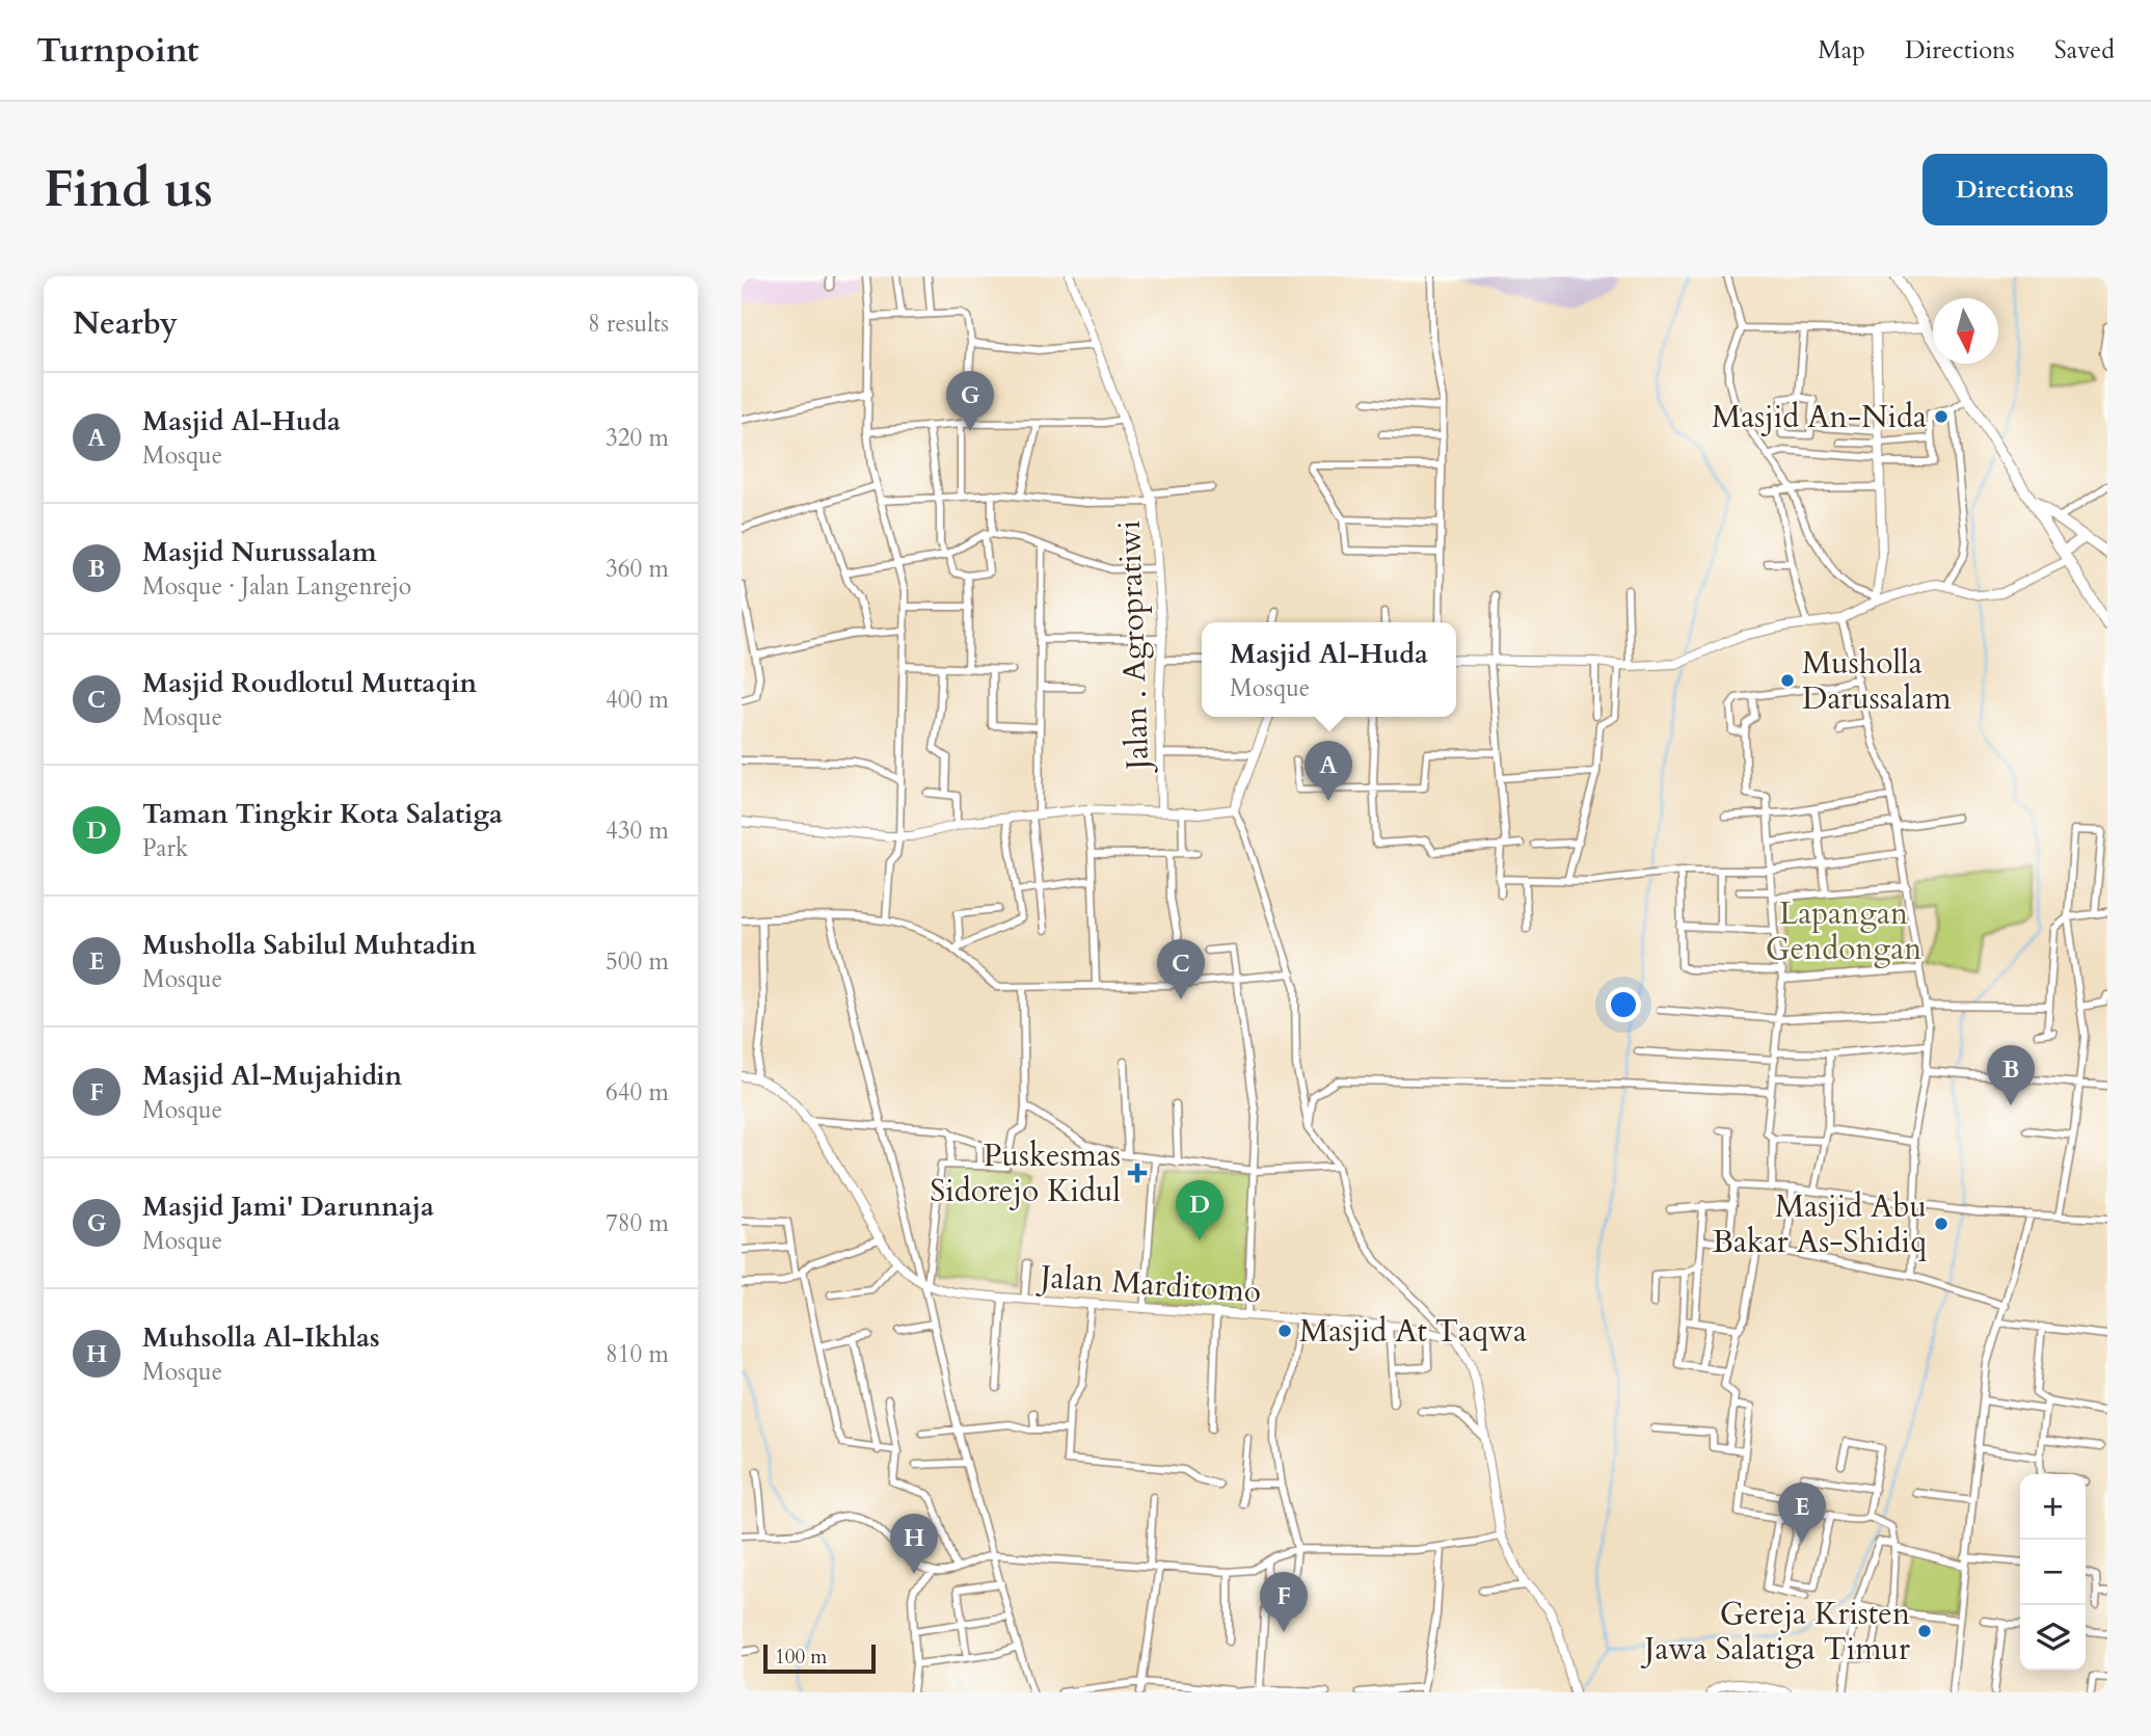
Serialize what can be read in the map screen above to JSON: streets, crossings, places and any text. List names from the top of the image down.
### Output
{
  "streets": {
    "street": ["Jalan . Agropratiwi", "Jalan Marditomo"]
  },
  "parks": ["Lapangan Gendongan"],
  "places": {
    "other": [
      "Masjid An-Nida",
      "Musholla Darussalam",
      "Masjid Abu Bakar As-Shidiq",
      "Masjid At Taqwa",
      "Gereja Kristen Jawa Salatiga Timur"
    ],
    "health": ["Puskesmas Sidorejo Kidul"]
  },
  "scale_bar": "100 m",
  "north": "bottom",
  "page": {
    "header": "Turnpoint",
    "nav": ["Map", "Directions", "Saved"],
    "buttons": "Directions",
    "title": "Find us",
    "heading": ["Nearby", "8 results"],
    "list": [
      {
        "mark": "A",
        "name": "Masjid Al-Huda",
        "note": "Mosque",
        "value": "320 m"
      },
      {
        "mark": "B",
        "name": "Masjid Nurussalam",
        "note": "Mosque · Jalan Langenrejo",
        "value": "360 m"
      },
      {
        "mark": "C",
        "name": "Masjid Roudlotul Muttaqin",
        "note": "Mosque",
        "value": "400 m"
      },
      {
        "mark": "D",
        "name": "Taman Tingkir Kota Salatiga",
        "note": "Park",
        "value": "430 m"
      },
      {
        "mark": "E",
        "name": "Musholla Sabilul Muhtadin",
        "note": "Mosque",
        "value": "500 m"
      },
      {
        "mark": "F",
        "name": "Masjid Al-Mujahidin",
        "note": "Mosque",
        "value": "640 m"
      },
      {
        "mark": "G",
        "name": "Masjid Jami' Darunnaja",
        "note": "Mosque",
        "value": "780 m"
      },
      {
        "mark": "H",
        "name": "Muhsolla Al-Ikhlas",
        "note": "Mosque",
        "value": "810 m"
      }
    ],
    "pins": [
      "G",
      "A",
      "C",
      "B",
      "D",
      "E",
      "H",
      "F"
    ],
    "popup": ["Masjid Al-Huda", "Mosque"],
    "map_buttons": ["+", "−"],
    "scale": "100 m"
  }
}
